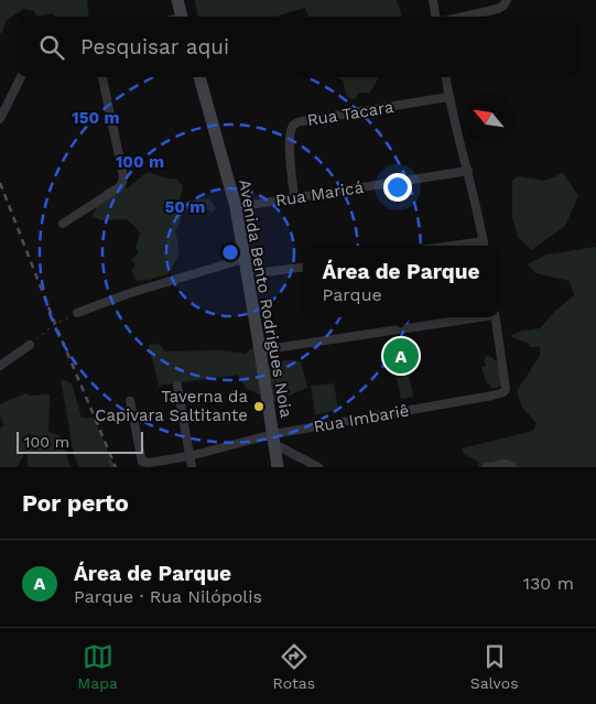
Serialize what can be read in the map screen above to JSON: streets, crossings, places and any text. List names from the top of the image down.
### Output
{
  "streets": {
    "street": [
      "Rua Tacara",
      "Rua Maricá",
      "Avenida Bento Rodrigues Noia",
      "Rua Imbariê"
    ]
  },
  "crossings": [
    ["Rua Tacara", "Rua Maricá"],
    ["Rua Maricá", "Avenida Bento Rodrigues Noia"],
    ["Avenida Bento Rodrigues Noia", "Rua Imbariê"]
  ],
  "places": ["Taverna da Capivara Saltitante"],
  "scale_bar": "100 m",
  "north": "top left",
  "page": {
    "search": "Pesquisar aqui",
    "popup": ["Área de Parque", "Parque"],
    "pins": "A",
    "scale": "100 m",
    "heading": "Por perto",
    "list": [
      {
        "mark": "A",
        "name": "Área de Parque",
        "note": "Parque · Rua Nilópolis",
        "value": "130 m"
      }
    ],
    "nav": ["Mapa", "Rotas", "Salvos"]
  },
  "rings": ["150 m", "100 m", "50 m"]
}
